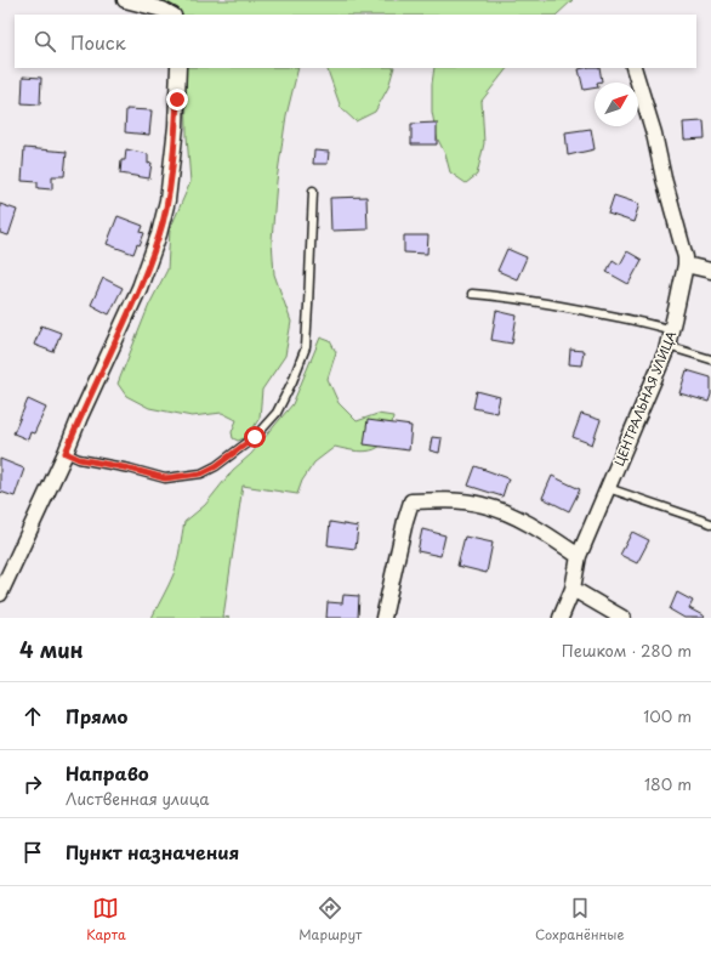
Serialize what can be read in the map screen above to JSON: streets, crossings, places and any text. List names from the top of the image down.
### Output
{
  "streets": {
    "street": ["ЦЕНТРАЛЬНАЯ УЛИЦА"]
  },
  "north": "top right",
  "page": {
    "search": "Поиск",
    "heading": ["4 мин", "Пешком · 280 m"],
    "list": [
      ["Прямо", "100 m"],
      ["Направо", "Лиственная улица", "180 m"],
      "Пункт назначения"
    ],
    "nav": ["Карта", "Маршрут", "Сохранённые"]
  }
}
